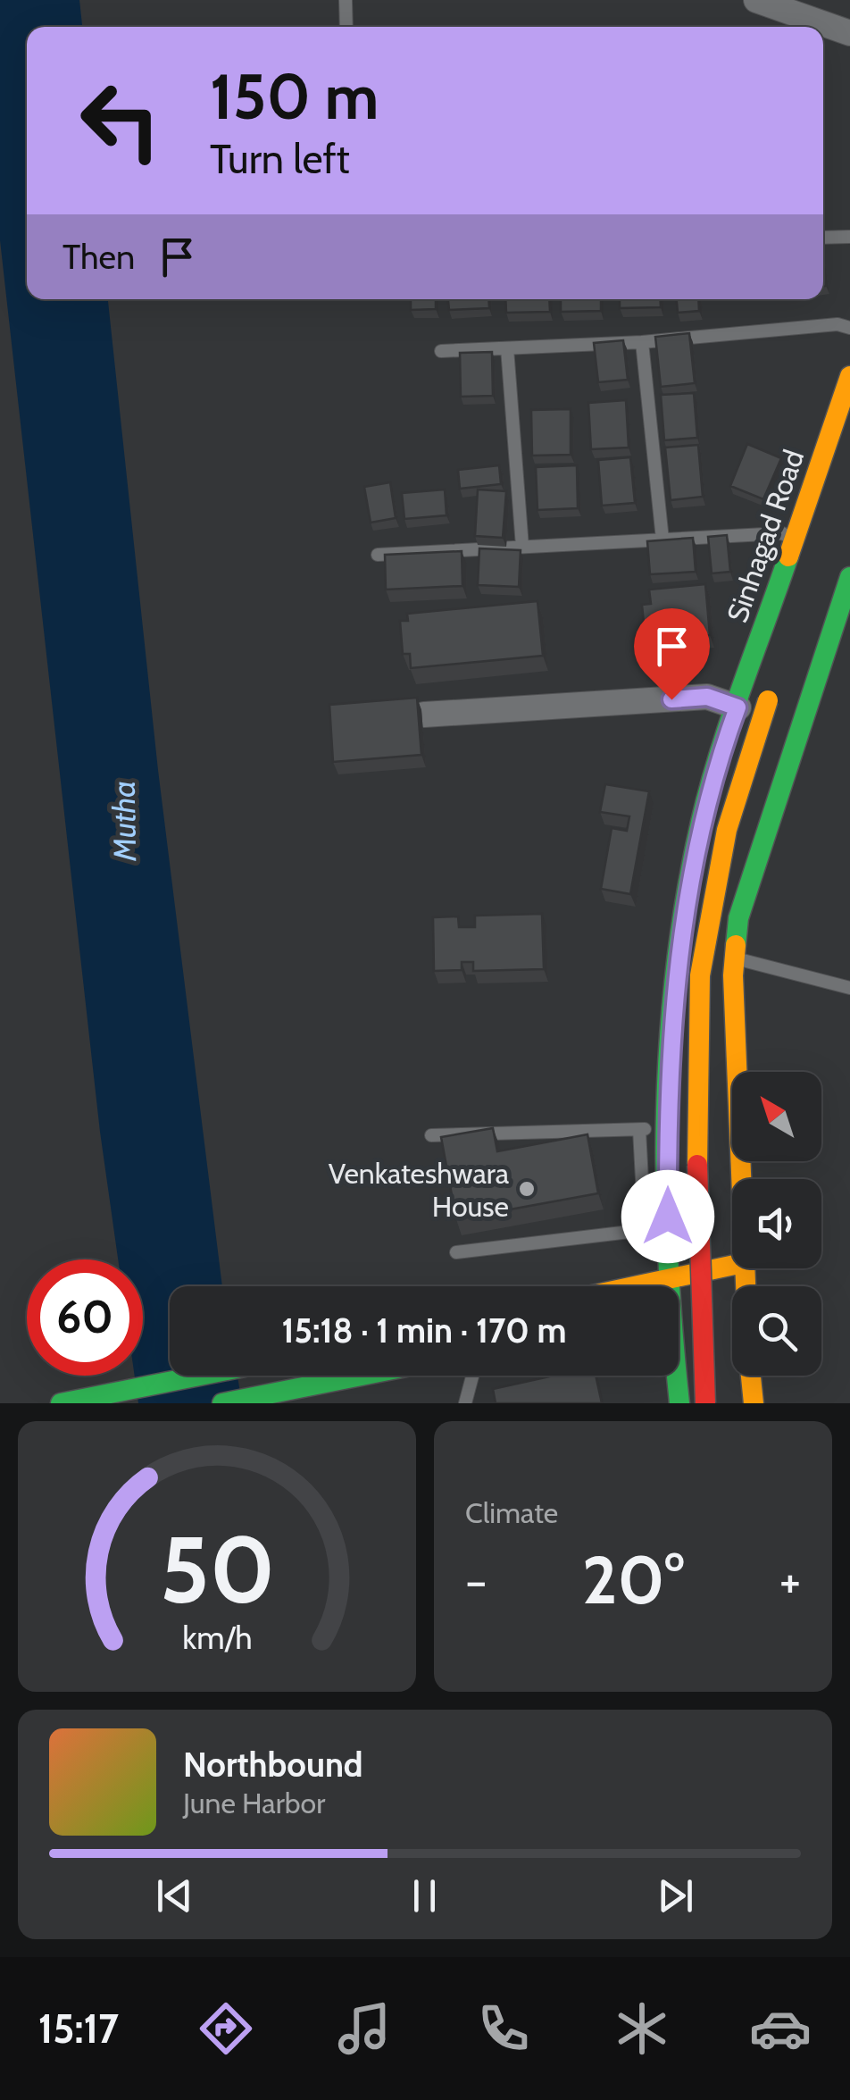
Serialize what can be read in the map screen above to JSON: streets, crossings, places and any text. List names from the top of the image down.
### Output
{
  "streets": {
    "main road": ["Sinhagad Road"]
  },
  "water": ["Mutha"],
  "places": ["Venkateshwara House"],
  "north": "top left",
  "page": {
    "turn": ["150 m", "Turn left"],
    "then": "Then",
    "limit": "60",
    "trip": "15:18 · 1 min · 170 m",
    "tile": "Climate",
    "heat": ["−", "20°", "+"],
    "song": ["Northbound", "June Harbor"],
    "tabs": "15:17",
    "gauge": ["50", "km/h"]
  }
}
